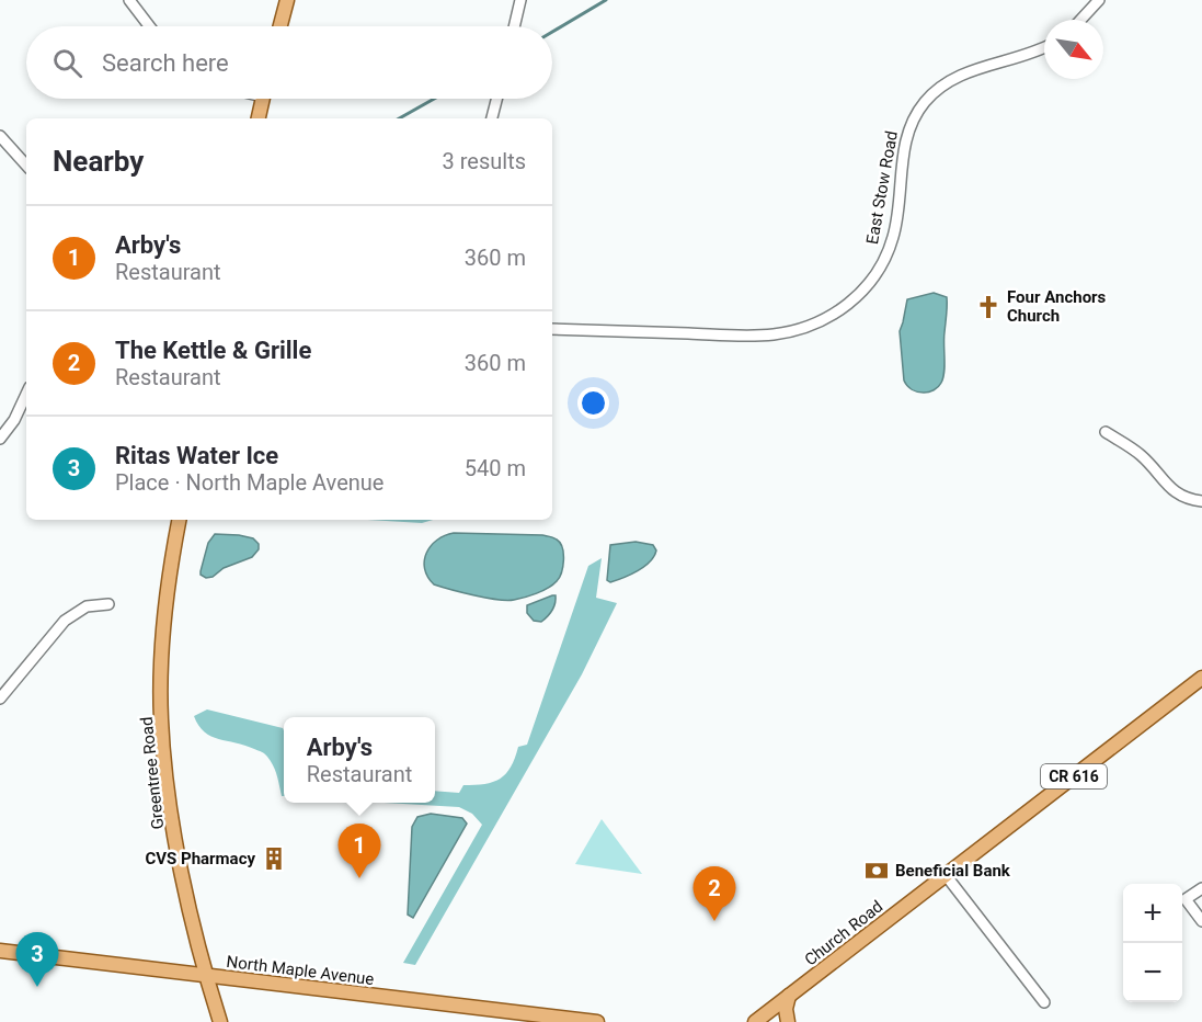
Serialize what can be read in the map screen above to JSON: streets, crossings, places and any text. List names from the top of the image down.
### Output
{
  "streets": {
    "main road": [
      "Greentree Road",
      "CR 616",
      "Church Road",
      "North Maple Avenue"
    ],
    "street": ["East Stow Road"]
  },
  "crossings": [
    ["Greentree Road", "North Maple Avenue"]
  ],
  "places": {
    "church": ["Four Anchors Church"],
    "building": ["CVS Pharmacy"],
    "bank": ["Beneficial Bank"]
  },
  "north": "bottom right",
  "page": {
    "search": "Search here",
    "heading": ["Nearby", "3 results"],
    "list": [
      {
        "mark": "1",
        "name": "Arby's",
        "note": "Restaurant",
        "value": "360 m"
      },
      {
        "mark": "2",
        "name": "The Kettle & Grille",
        "note": "Restaurant",
        "value": "360 m"
      },
      {
        "mark": "3",
        "name": "Ritas Water Ice",
        "note": "Place · North Maple Avenue",
        "value": "540 m"
      }
    ],
    "popup": ["Arby's", "Restaurant"],
    "pins": ["1", "2", "3"],
    "map_buttons": ["+", "−"]
  }
}
